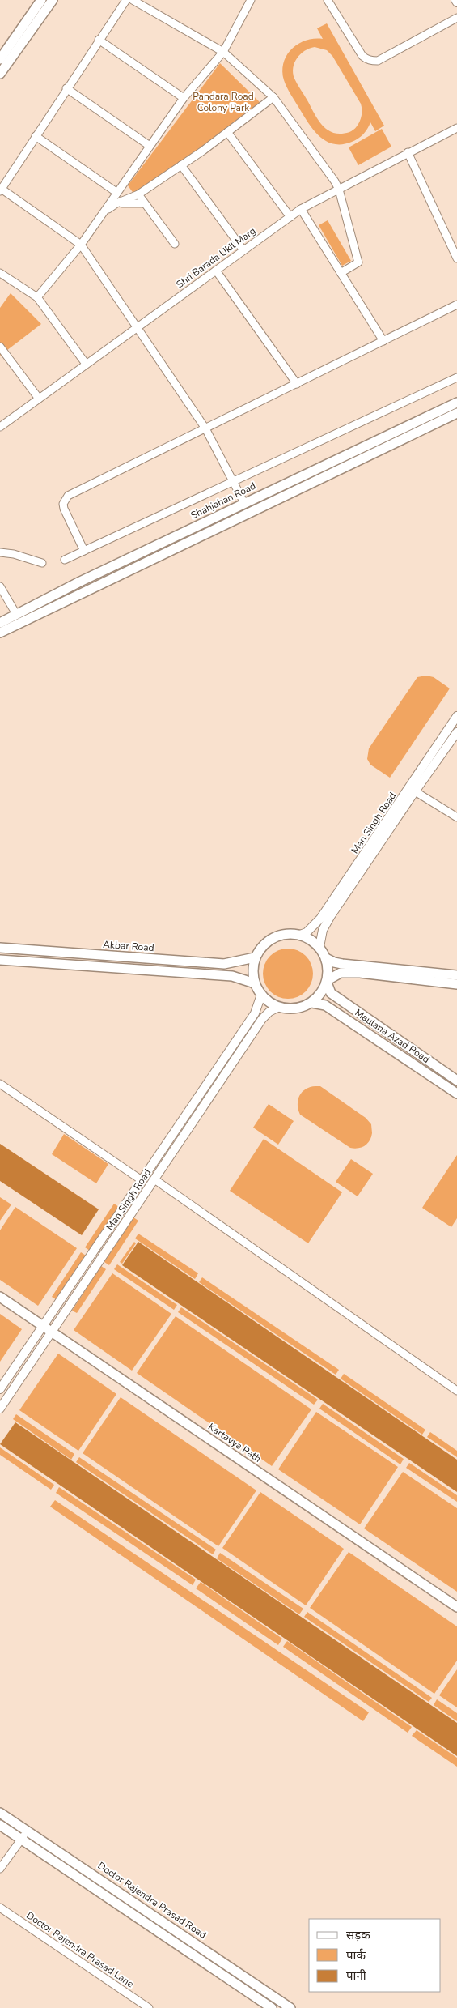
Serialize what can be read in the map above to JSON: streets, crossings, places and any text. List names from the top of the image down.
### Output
{
  "streets": {
    "main road": [
      "Shahjahan Road",
      "Akbar Road",
      "Maulana Azad Road",
      "Kartavya Path",
      "Doctor Rajendra Prasad Road"
    ],
    "street": ["Shri Barada Ukil Marg", "Man Singh Road", "Doctor Rajendra Prasad Lane"]
  },
  "crossings": [
    ["Man Singh Road", "Akbar Road"],
    ["Man Singh Road", "Maulana Azad Road"],
    ["Man Singh Road", "Kartavya Path"],
    ["Akbar Road", "Maulana Azad Road"]
  ],
  "parks": ["Pandara Road Colony Park"],
  "legend": ["सड़क", "पार्क", "पानी"]
}
